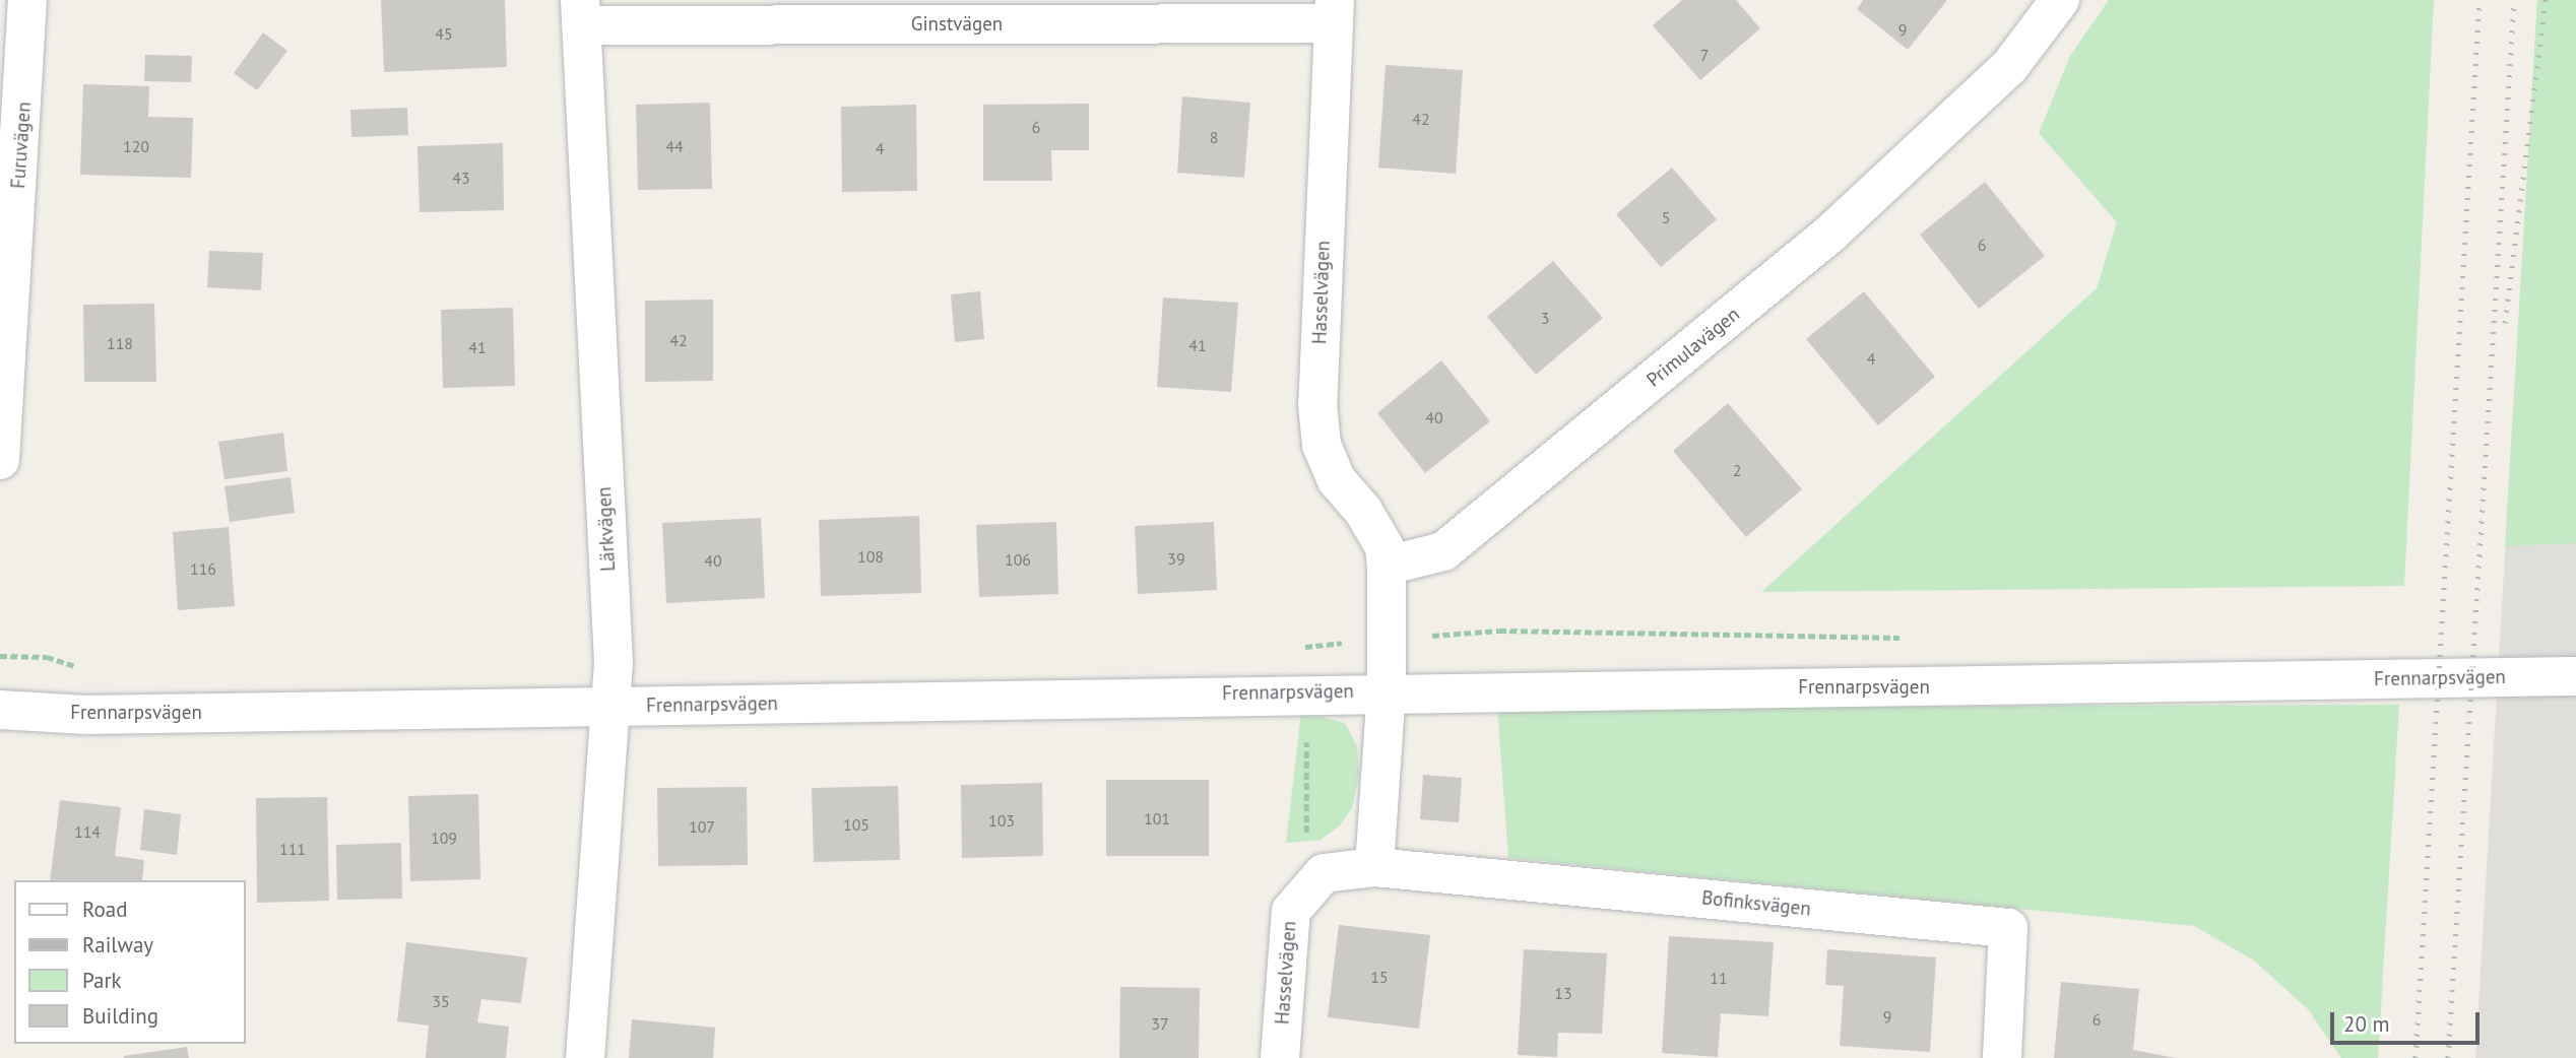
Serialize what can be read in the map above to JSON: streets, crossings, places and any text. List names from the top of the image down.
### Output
{
  "streets": {
    "street": [
      "Ginstvägen",
      "Furuvägen",
      "Hasselvägen",
      "Primulavägen",
      "Lärkvägen",
      "Frennarpsvägen",
      "Bofinksvägen"
    ]
  },
  "crossings": [
    ["Ginstvägen", "Hasselvägen"],
    ["Ginstvägen", "Lärkvägen"],
    ["Hasselvägen", "Primulavägen"],
    ["Lärkvägen", "Frennarpsvägen"]
  ],
  "house_numbers": [
    "9",
    "45",
    "7",
    "42",
    "6",
    "8",
    "120",
    "44",
    "4",
    "43",
    "5",
    "6",
    "3",
    "42",
    "118",
    "41",
    "41",
    "4",
    "40",
    "2",
    "108",
    "39",
    "106",
    "40",
    "116",
    "101",
    "103",
    "105",
    "107",
    "114",
    "109",
    "111",
    "15",
    "11",
    "13",
    "35",
    "9",
    "6",
    "37"
  ],
  "legend": [
    "Road",
    "Railway",
    "Park",
    "Building"
  ],
  "scale_bar": "20 m"
}
